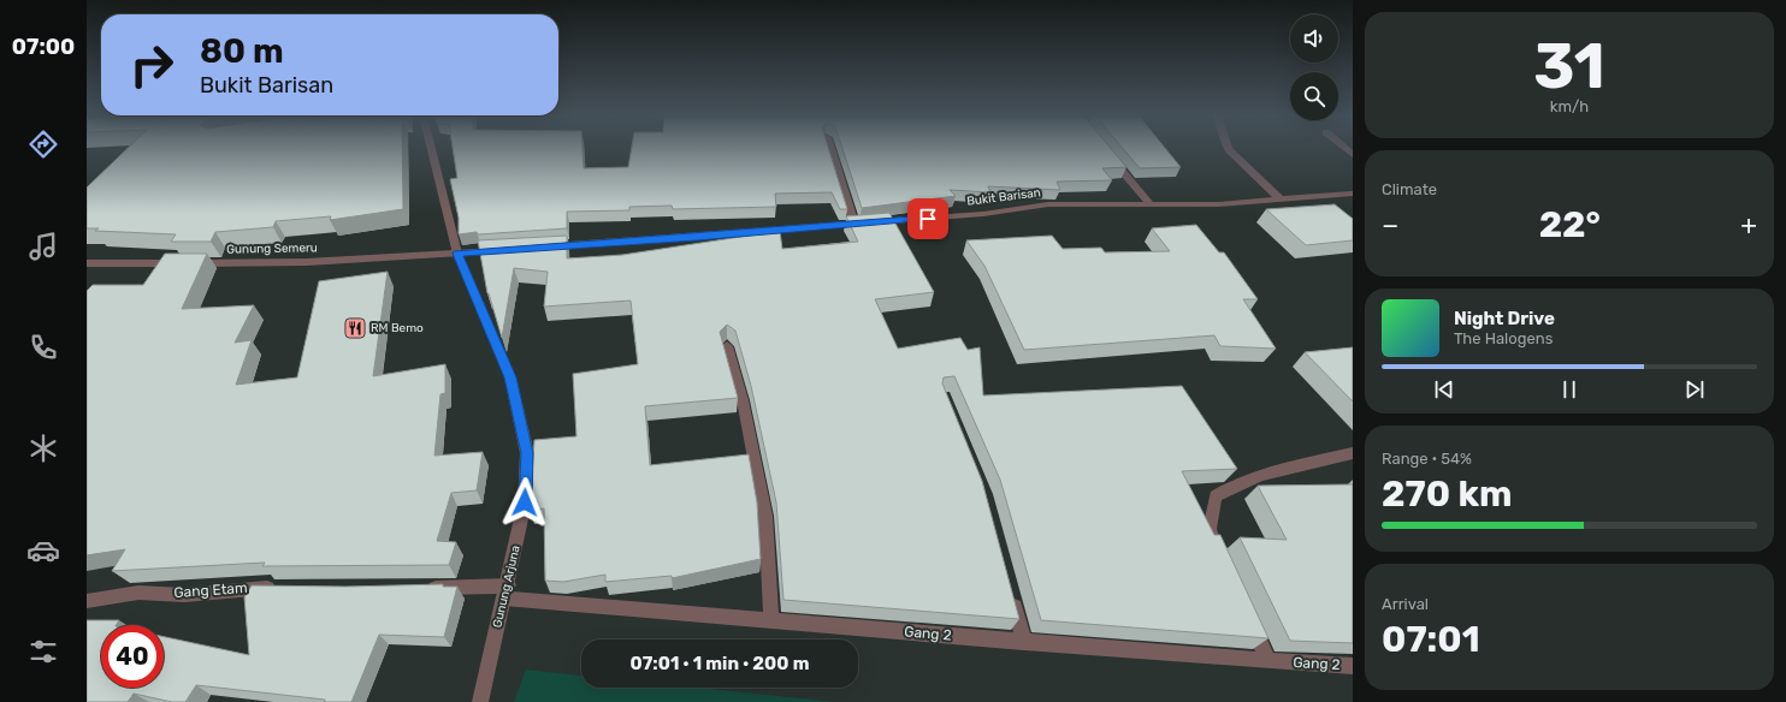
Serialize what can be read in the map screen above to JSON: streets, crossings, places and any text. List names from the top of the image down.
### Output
{
  "streets": {
    "street": [
      "Bukit Barisan",
      "Gunung Semeru",
      "Gunung Arjuna",
      "Gang Etam",
      "Gang 2"
    ]
  },
  "crossings": [
    ["Gunung Semeru", "Gunung Arjuna"],
    ["Gunung Arjuna", "Gang 2"]
  ],
  "places": {
    "restaurant": ["RM Bemo"]
  },
  "page": {
    "tabs": "07:00",
    "tile": [
      ["31", "km/h"],
      "Climate",
      ["Range · 54%", "270 km"],
      ["Arrival", "07:01"]
    ],
    "turn": ["80 m", "Bukit Barisan"],
    "heat": ["−", "22°", "+"],
    "song": ["Night Drive", "The Halogens"],
    "limit": "40",
    "trip": "07:01 · 1 min · 200 m"
  }
}
